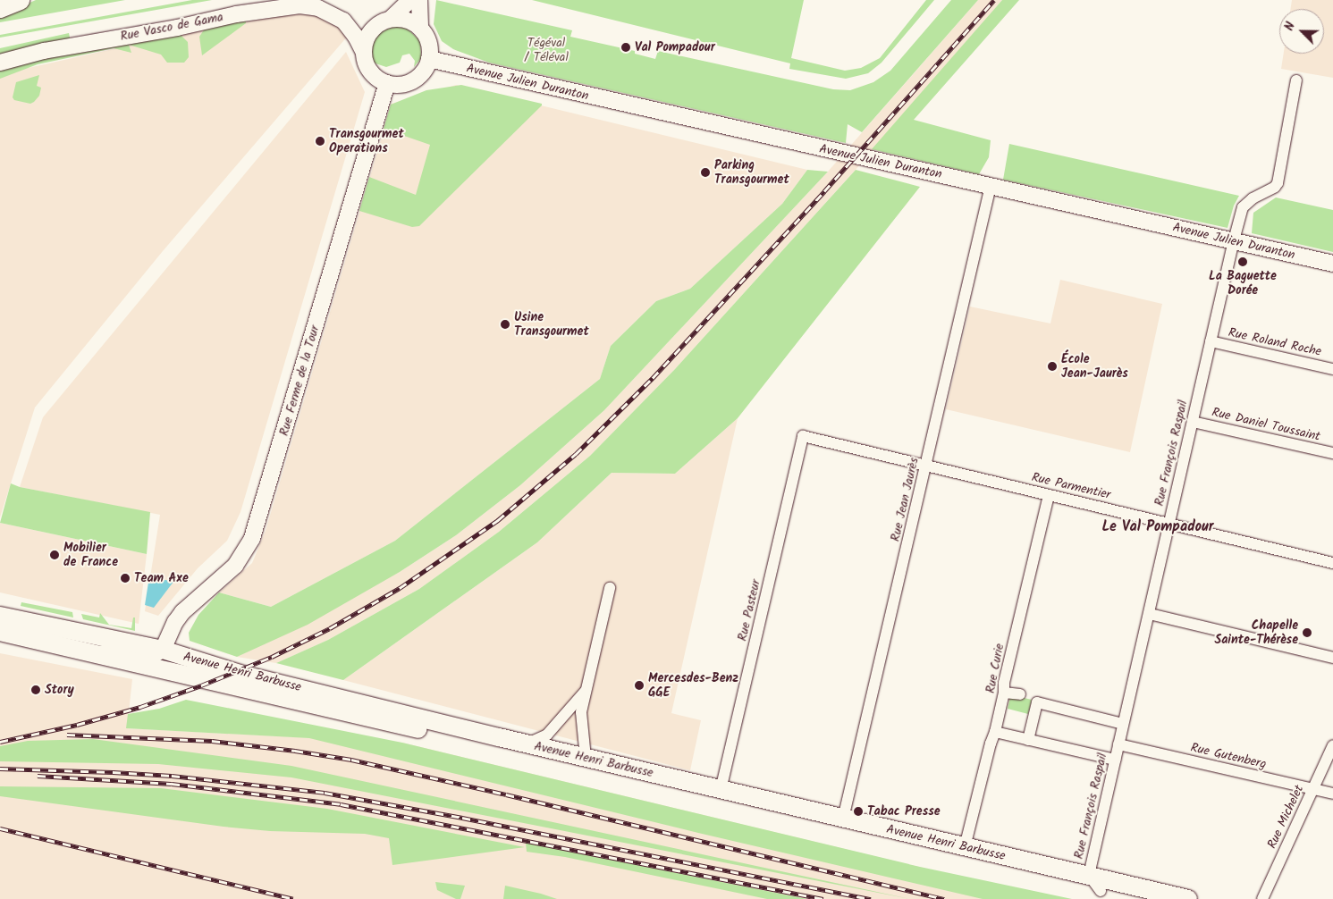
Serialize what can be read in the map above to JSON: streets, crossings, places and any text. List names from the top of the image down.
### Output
{
  "streets": {
    "main road": [
      "Rue Vasco de Gama",
      "Avenue Julien Duranton",
      "Rue Ferme de la Tour",
      "Avenue Henri Barbusse"
    ],
    "street": [
      "Rue Roland Roche",
      "Rue Daniel Toussaint",
      "Rue François Raspail",
      "Rue Parmentier",
      "Rue Jean Jaurès",
      "Rue Pasteur",
      "Rue Curie",
      "Rue Gutenberg",
      "Rue Michelet"
    ]
  },
  "crossings": [
    ["Rue Vasco de Gama", "Avenue Julien Duranton"],
    ["Rue Vasco de Gama", "Rue Ferme de la Tour"],
    ["Avenue Julien Duranton", "Rue Ferme de la Tour"],
    ["Avenue Julien Duranton", "Rue François Raspail"],
    ["Avenue Julien Duranton", "Rue Jean Jaurès"],
    ["Rue Roland Roche", "Rue François Raspail"],
    ["Rue Ferme de la Tour", "Avenue Henri Barbusse"],
    ["Rue Daniel Toussaint", "Rue François Raspail"],
    ["Rue François Raspail", "Rue Parmentier"],
    ["Rue François Raspail", "Avenue Henri Barbusse"],
    ["Rue François Raspail", "Rue Gutenberg"],
    ["Rue Parmentier", "Rue Jean Jaurès"],
    ["Rue Parmentier", "Rue Pasteur"],
    ["Rue Parmentier", "Rue Curie"],
    ["Rue Jean Jaurès", "Avenue Henri Barbusse"],
    ["Rue Pasteur", "Avenue Henri Barbusse"],
    ["Rue Curie", "Avenue Henri Barbusse"],
    ["Rue Gutenberg", "Rue Michelet"]
  ],
  "districts": ["Le Val Pompadour"],
  "parks": ["Tégéval / Téléval"],
  "places": [
    "Val Pompadour",
    "Transgourmet Operations",
    "Parking Transgourmet",
    "La Baguette Dorée",
    "Usine Transgourmet",
    "École Jean-Jaurès",
    "Mobilier de France",
    "Team Axe",
    "Chapelle Sainte-Thérèse",
    "Mercesdes-Benz GGE",
    "Story",
    "Tabac Presse"
  ],
  "north": "top left"
}
